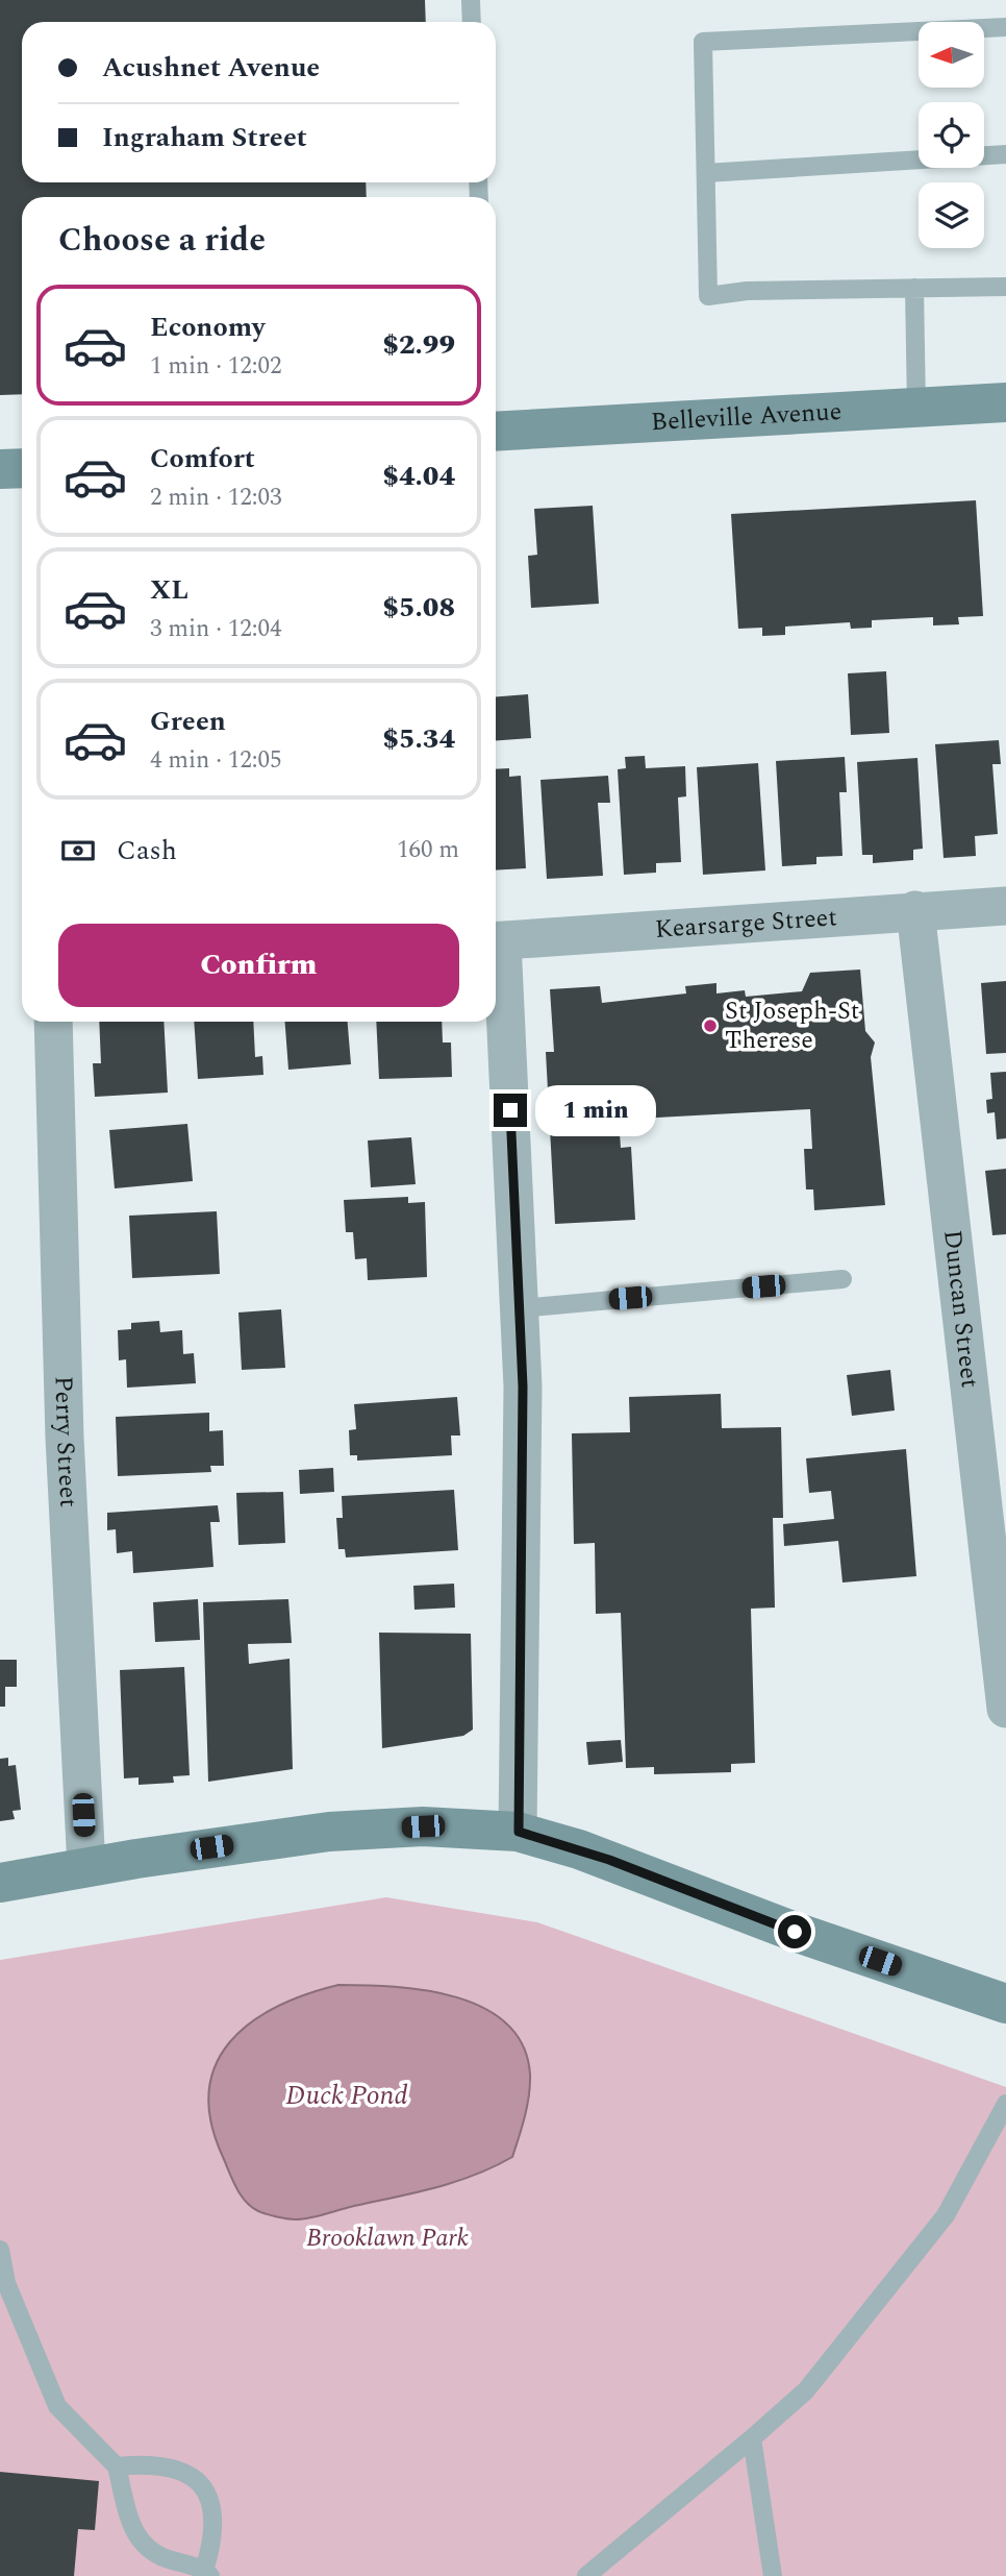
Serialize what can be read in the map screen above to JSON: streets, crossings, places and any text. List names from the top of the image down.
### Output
{
  "streets": {
    "main road": ["Belleville Avenue"],
    "street": ["Kearsarge Street", "Duncan Street", "Perry Street"]
  },
  "crossings": [
    ["Kearsarge Street", "Duncan Street"]
  ],
  "water": ["Duck Pond"],
  "parks": ["Brooklawn Park"],
  "places": ["St Joseph-St Therese"],
  "north": "left",
  "page": {
    "banner": ["Acushnet Avenue", "Ingraham Street"],
    "heading": "Choose a ride",
    "list": [
      {
        "name": "Economy",
        "note": "1 min · 12:02",
        "value": "$2.99"
      },
      {
        "name": "Comfort",
        "note": "2 min · 12:03",
        "value": "$4.04"
      },
      {
        "name": "XL",
        "note": "3 min · 12:04",
        "value": "$5.08"
      },
      {
        "name": "Green",
        "note": "4 min · 12:05",
        "value": "$5.34"
      }
    ],
    "pay": ["Cash", "160 m"],
    "buttons": "Confirm",
    "bubble": "1 min"
  }
}
